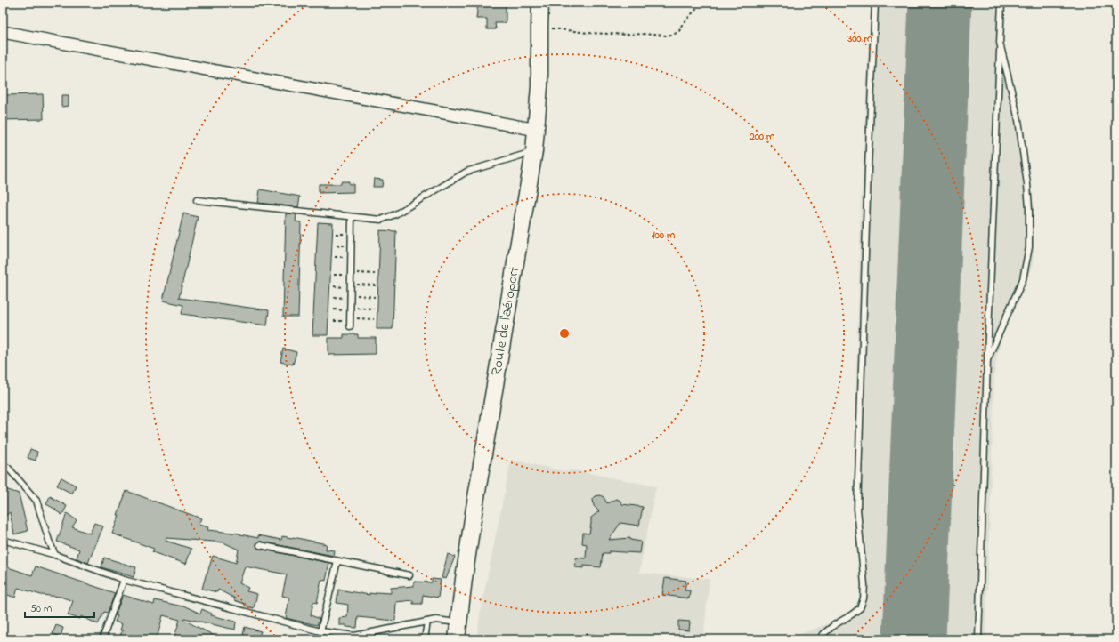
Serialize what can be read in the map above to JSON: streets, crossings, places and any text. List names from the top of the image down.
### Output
{
  "streets": {
    "street": ["Route de l'aéroport"]
  },
  "scale_bar": "50 m",
  "rings": ["300 m", "200 m", "100 m"]
}
